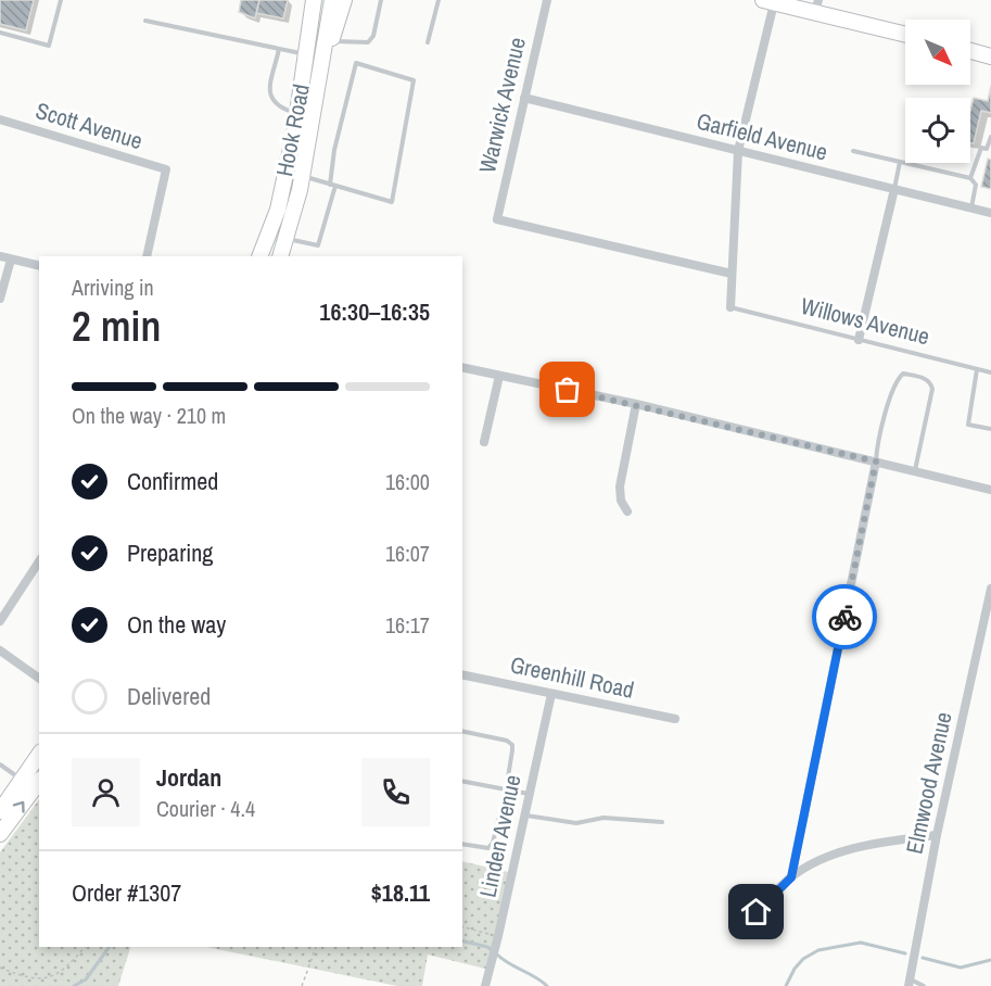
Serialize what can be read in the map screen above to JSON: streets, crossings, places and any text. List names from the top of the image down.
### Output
{
  "streets": {
    "main road": ["Hook Road"],
    "street": [
      "Warwick Avenue",
      "Scott Avenue",
      "Garfield Avenue",
      "Greenhill Road",
      "Elmwood Avenue",
      "Linden Avenue"
    ],
    "lane": ["Willows Avenue"]
  },
  "crossings": [
    ["Warwick Avenue", "Garfield Avenue"],
    ["Greenhill Road", "Linden Avenue"]
  ],
  "north": "bottom right",
  "page": {
    "heading": ["2 min", "Arriving in", "16:30–16:35"],
    "panel": [
      "Jordan",
      "Courier · 4.4",
      "Order #1307",
      "$18.11"
    ],
    "bar": "On the way · 210 m",
    "list": [
      ["Confirmed", "16:00"],
      ["Preparing", "16:07"],
      ["On the way", "16:17"],
      "Delivered"
    ]
  }
}
